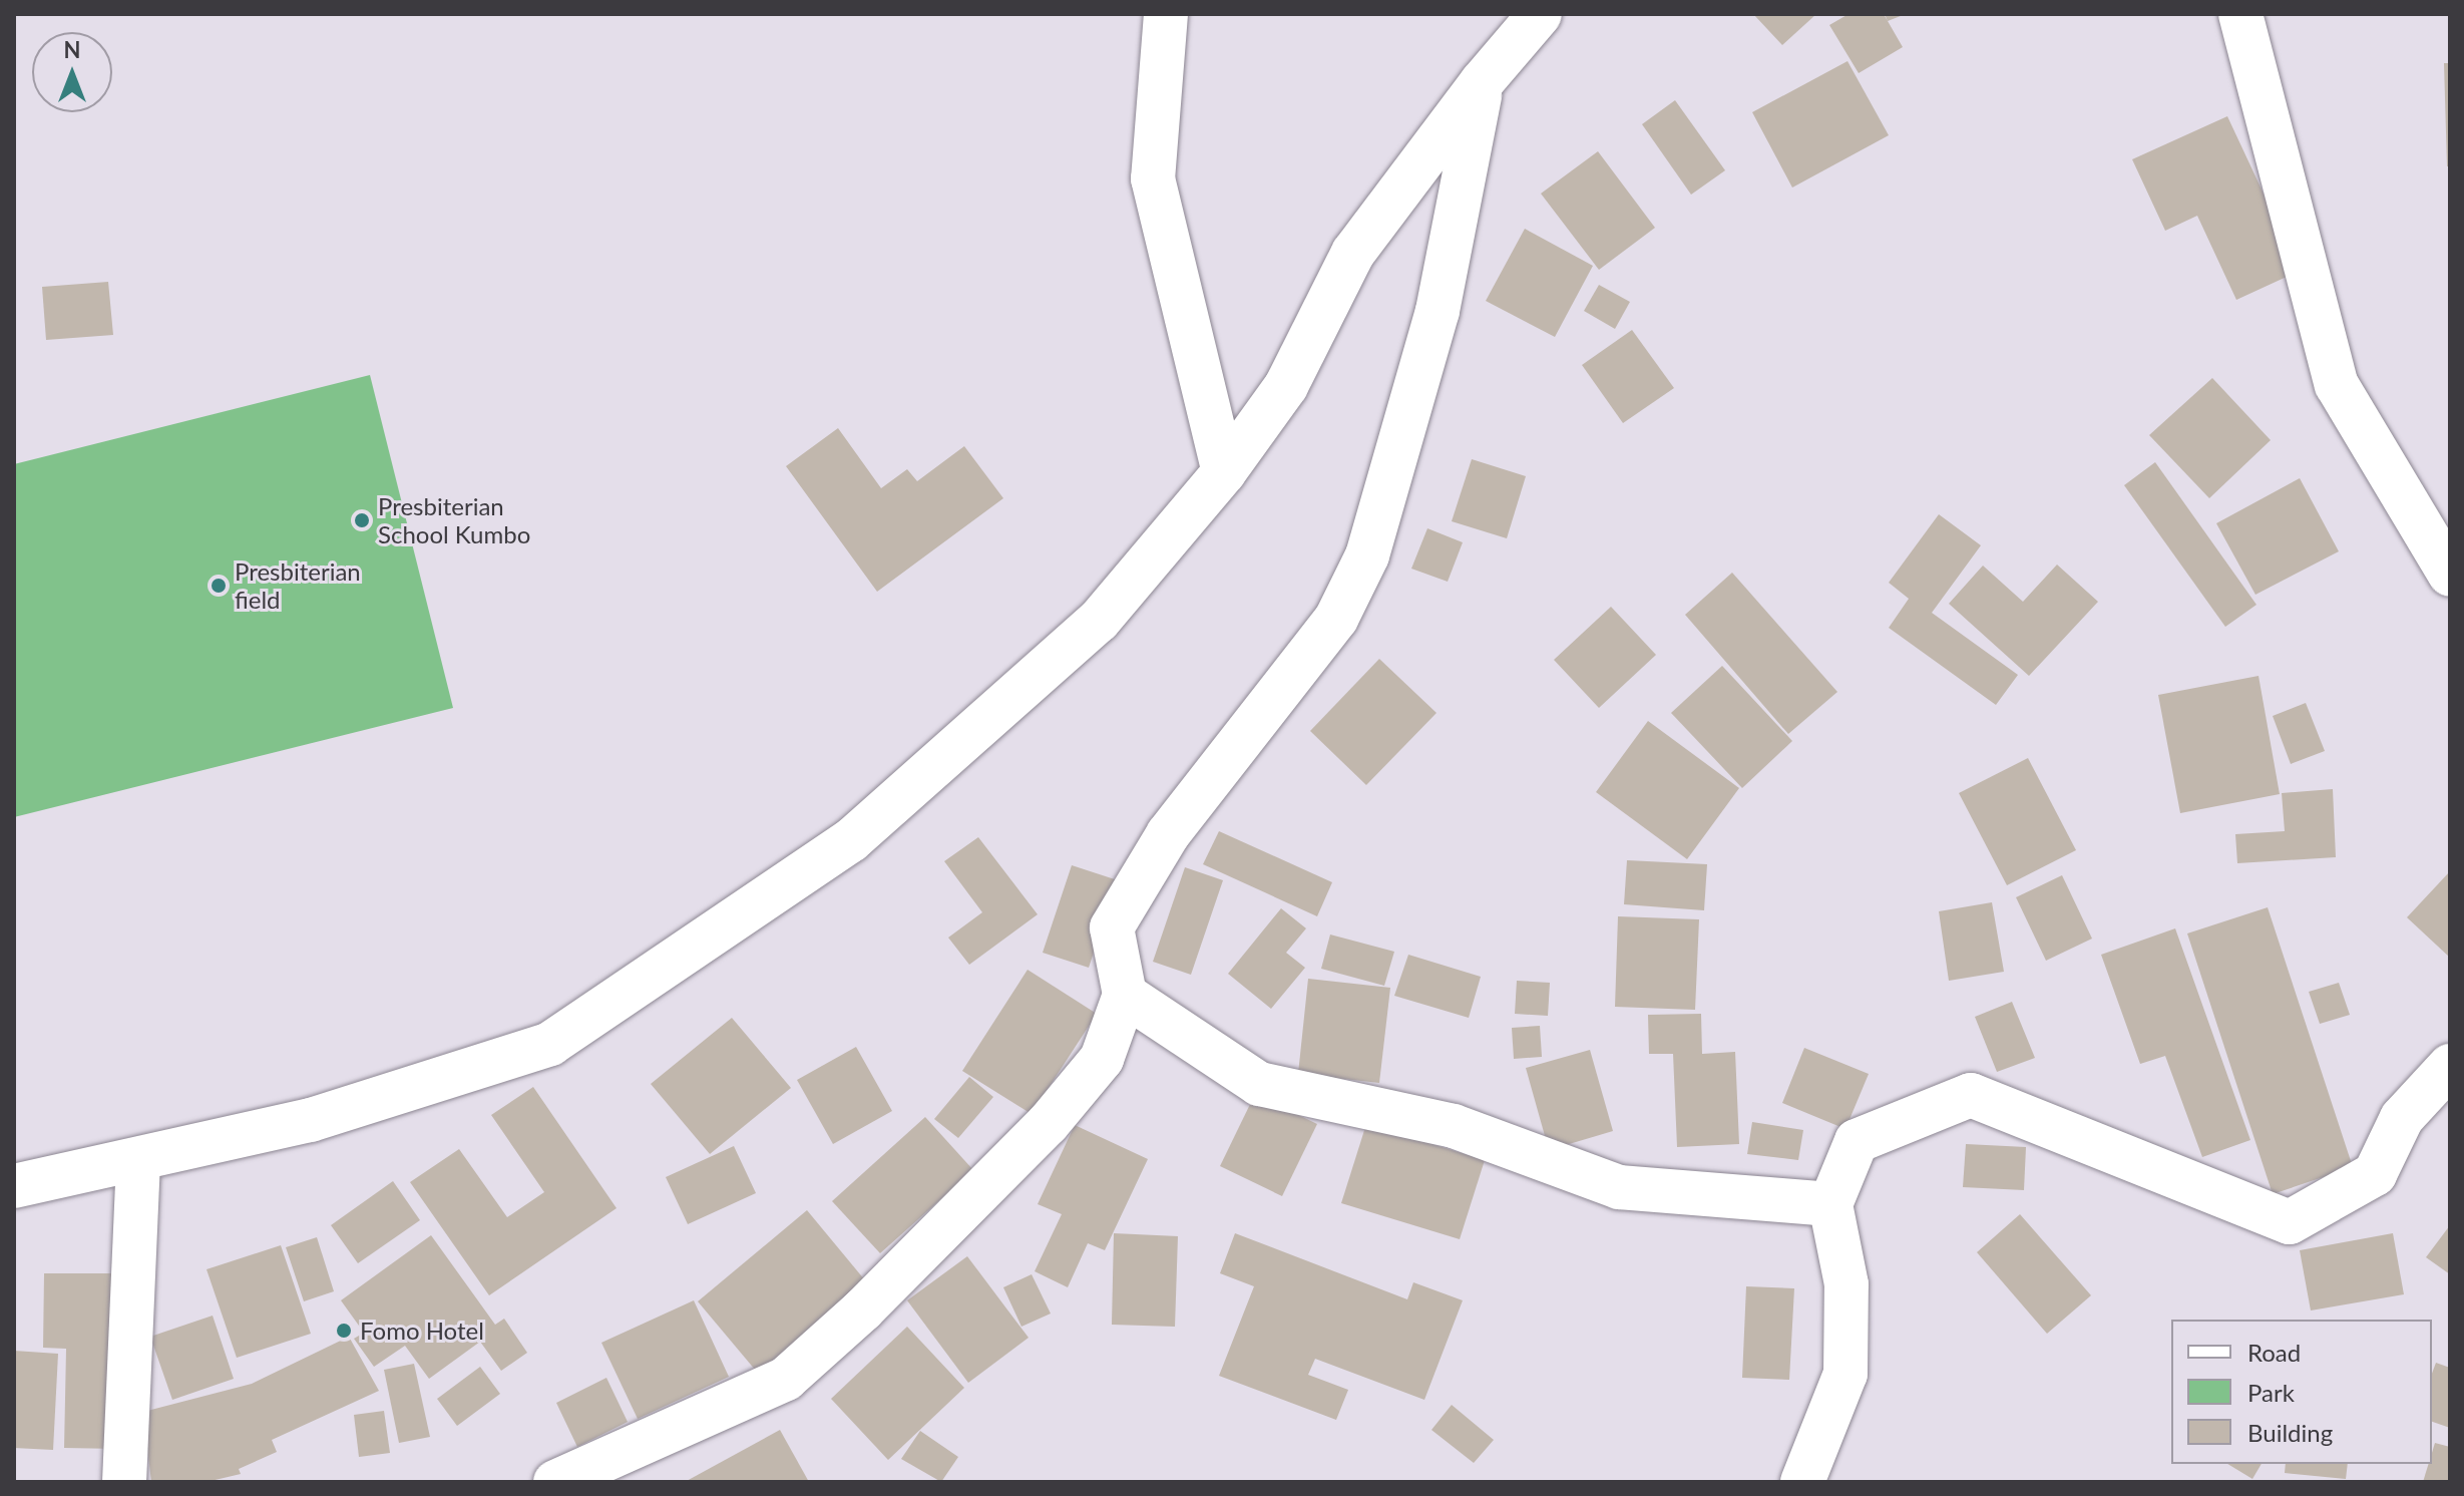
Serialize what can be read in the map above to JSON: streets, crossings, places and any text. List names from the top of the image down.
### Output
{
  "places": ["Presbiterian School Kumbo", "Presbiterian field", "Fomo Hotel"],
  "legend": ["Road", "Park", "Building"],
  "north": "top"
}
